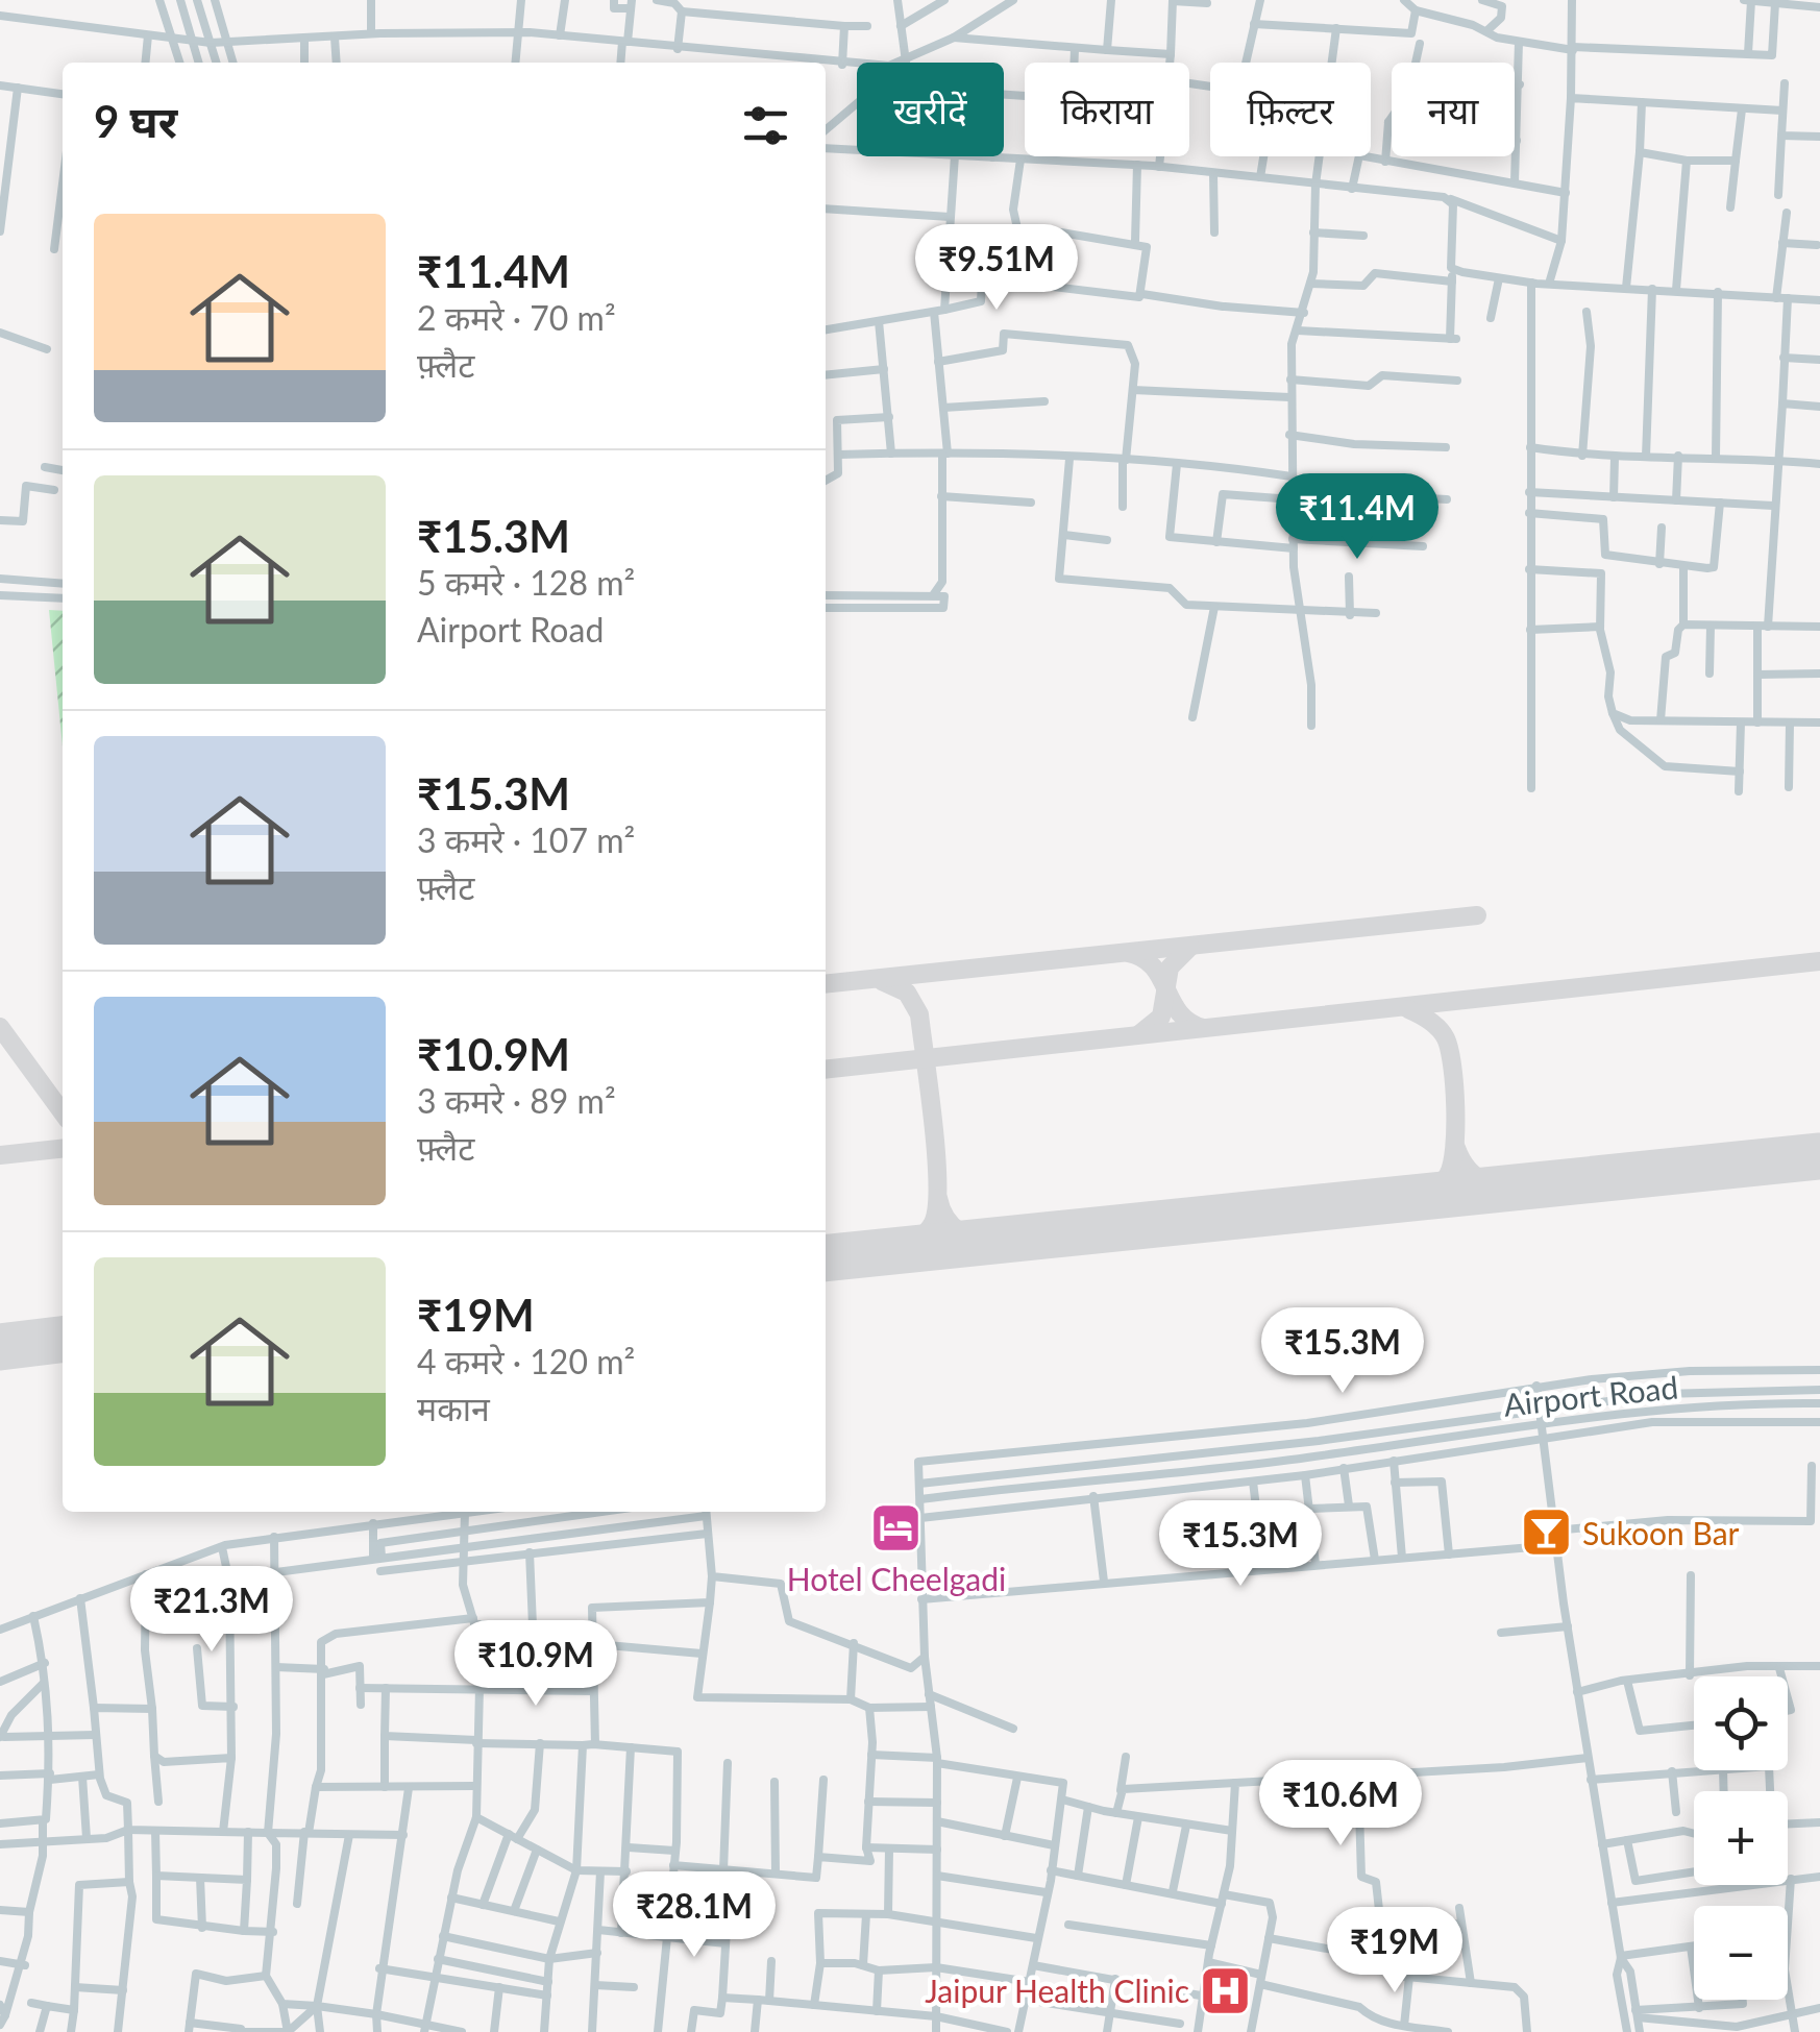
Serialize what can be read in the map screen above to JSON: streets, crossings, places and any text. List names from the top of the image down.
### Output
{
  "streets": {
    "street": ["Airport Road"]
  },
  "places": {
    "hotel": ["Hotel Cheelgadi"],
    "bar": ["Sukoon Bar"],
    "hospital": ["Jaipur Health Clinic"]
  },
  "page": {
    "chip": [
      "खरीदें",
      "किराया",
      "फ़िल्टर",
      "नया"
    ],
    "heading": "9 घर",
    "list": [
      {
        "name": "₹11.4M",
        "note": "2 कमरे · 70 m² · फ़्लैट"
      },
      {
        "name": "₹15.3M",
        "note": "5 कमरे · 128 m² · Airport Road"
      },
      {
        "name": "₹15.3M",
        "note": "3 कमरे · 107 m² · फ़्लैट"
      },
      {
        "name": "₹10.9M",
        "note": "3 कमरे · 89 m² · फ़्लैट"
      },
      {
        "name": "₹19M",
        "note": "4 कमरे · 120 m² · मकान"
      }
    ],
    "price": [
      "₹9.51M",
      "₹11.4M",
      "₹15.3M",
      "₹15.3M",
      "₹21.3M",
      "₹10.9M",
      "₹10.6M",
      "₹28.1M",
      "₹19M"
    ],
    "map_buttons": ["+", "−"]
  }
}
